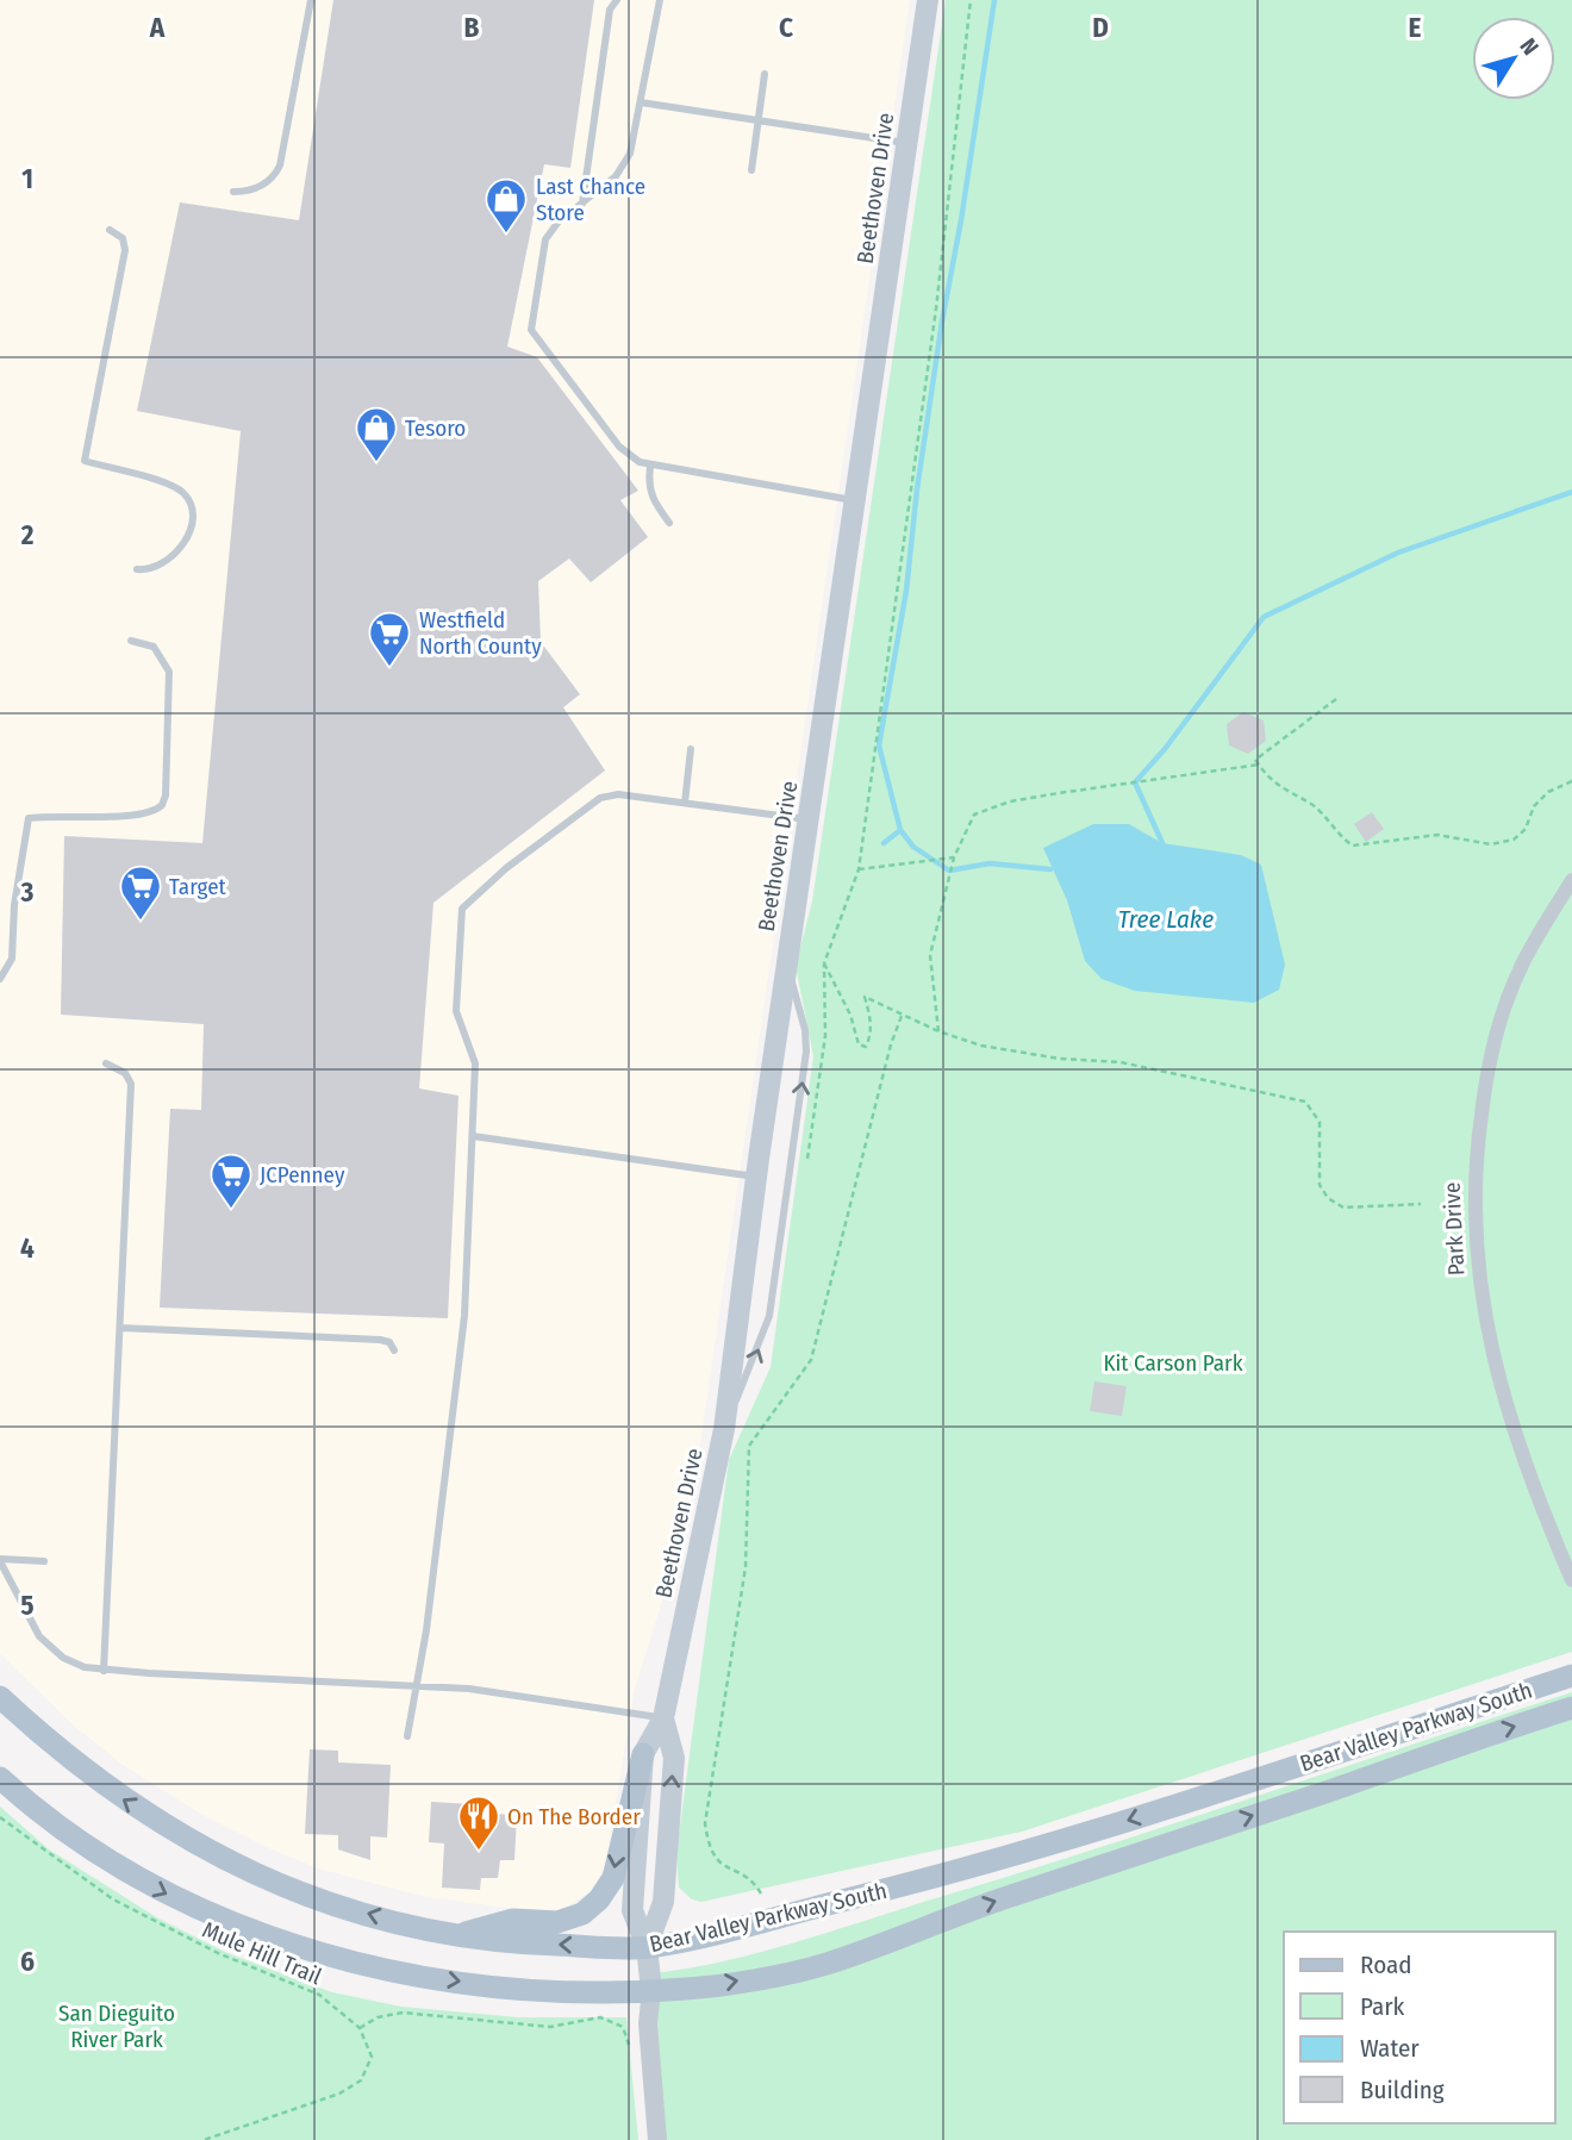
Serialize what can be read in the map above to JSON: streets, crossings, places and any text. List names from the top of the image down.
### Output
{
  "streets": {
    "main road": ["Beethoven Drive", "Bear Valley Parkway South"],
    "street": ["Park Drive"],
    "path": ["Mule Hill Trail"]
  },
  "crossings": [
    ["Beethoven Drive", "Bear Valley Parkway South"]
  ],
  "water": ["Tree Lake"],
  "parks": ["Kit Carson Park", "San Dieguito River Park"],
  "places": {
    "shop": ["Last Chance Store", "Tesoro"],
    "supermarket": ["Westfield North County", "Target", "JCPenney"],
    "restaurant": ["On The Border"]
  },
  "legend": [
    "Road",
    "Park",
    "Water",
    "Building"
  ],
  "north": "top right",
  "grid": {
    "columns": [
      "A",
      "B",
      "C",
      "D",
      "E"
    ],
    "rows": [
      "1",
      "2",
      "3",
      "4",
      "5",
      "6"
    ]
  }
}
